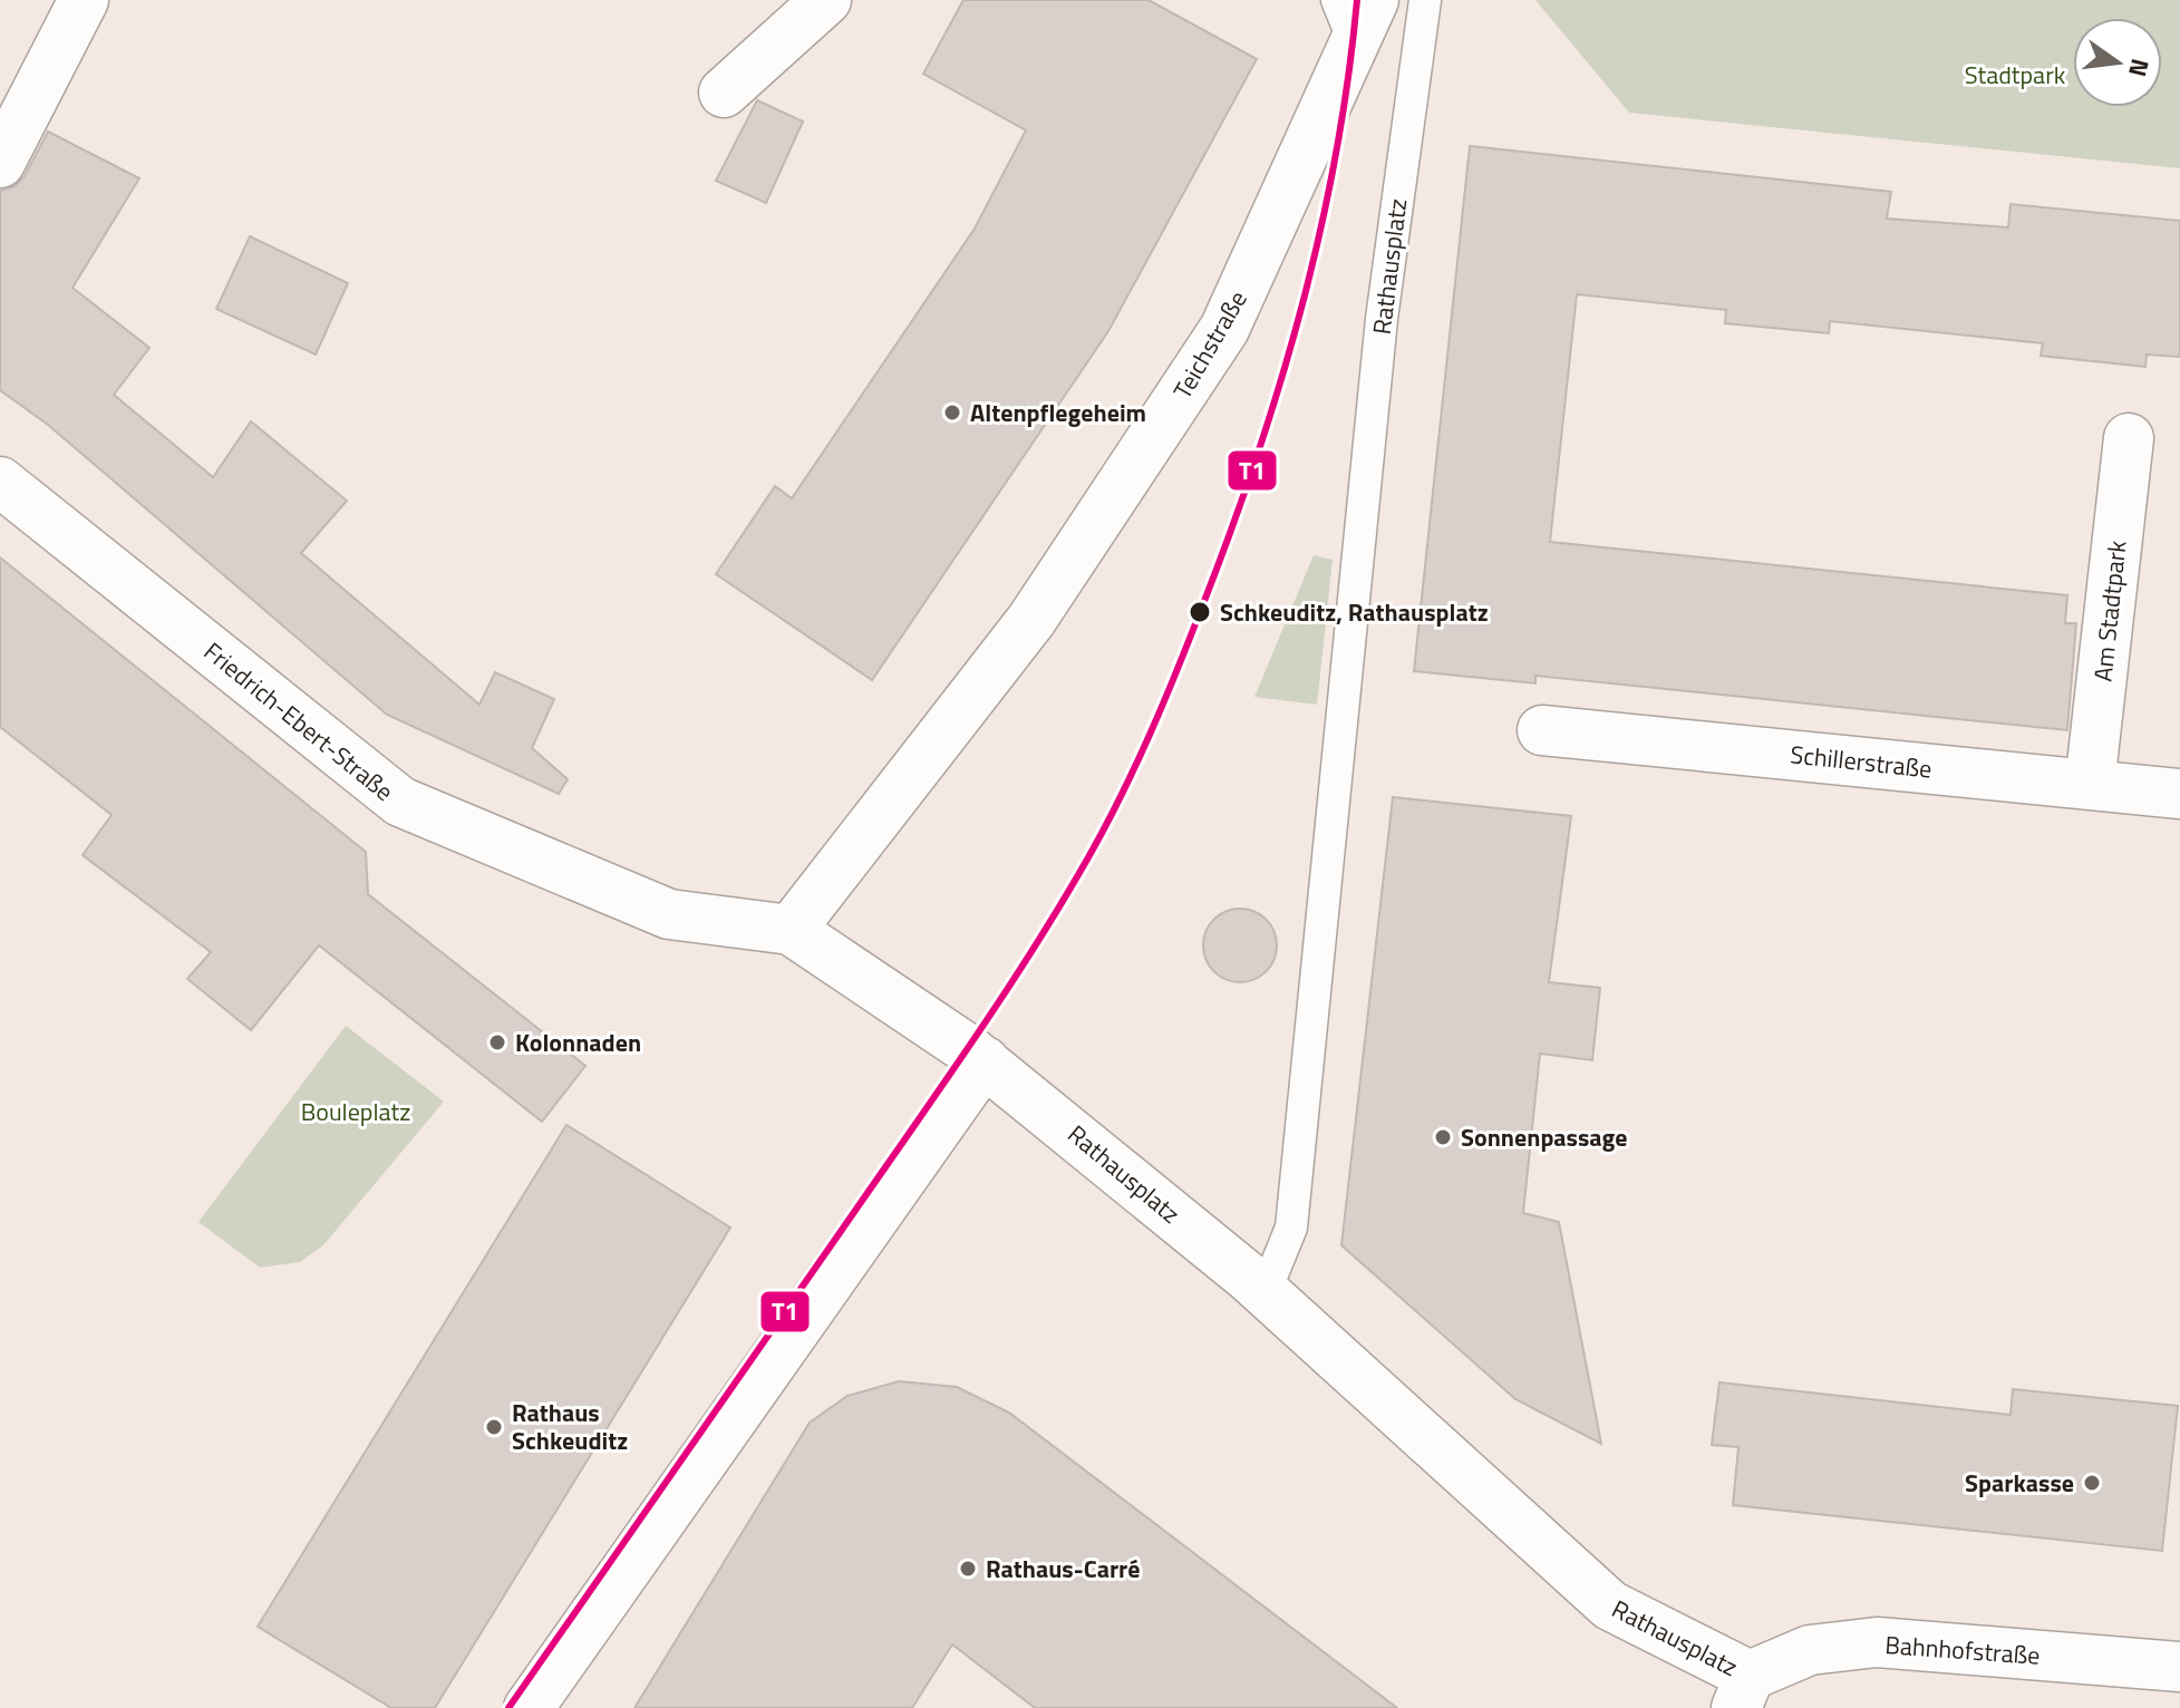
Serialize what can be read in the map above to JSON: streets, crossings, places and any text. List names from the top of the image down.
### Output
{
  "streets": {
    "street": [
      "Rathausplatz",
      "Teichstraße",
      "Am Stadtpark",
      "Friedrich-Ebert-Straße",
      "Schillerstraße",
      "Bahnhofstraße"
    ]
  },
  "crossings": [
    ["Rathausplatz", "Teichstraße"],
    ["Rathausplatz", "Friedrich-Ebert-Straße"],
    ["Rathausplatz", "Bahnhofstraße"],
    ["Teichstraße", "Friedrich-Ebert-Straße"],
    ["Am Stadtpark", "Schillerstraße"]
  ],
  "parks": ["Stadtpark", "Bouleplatz"],
  "places": [
    "Altenpflegeheim",
    "Schkeuditz, Rathausplatz",
    "Kolonnaden",
    "Sonnenpassage",
    "Rathaus Schkeuditz",
    "Sparkasse",
    "Rathaus-Carré"
  ],
  "lines": ["transit line T1"],
  "north": "right"
}
